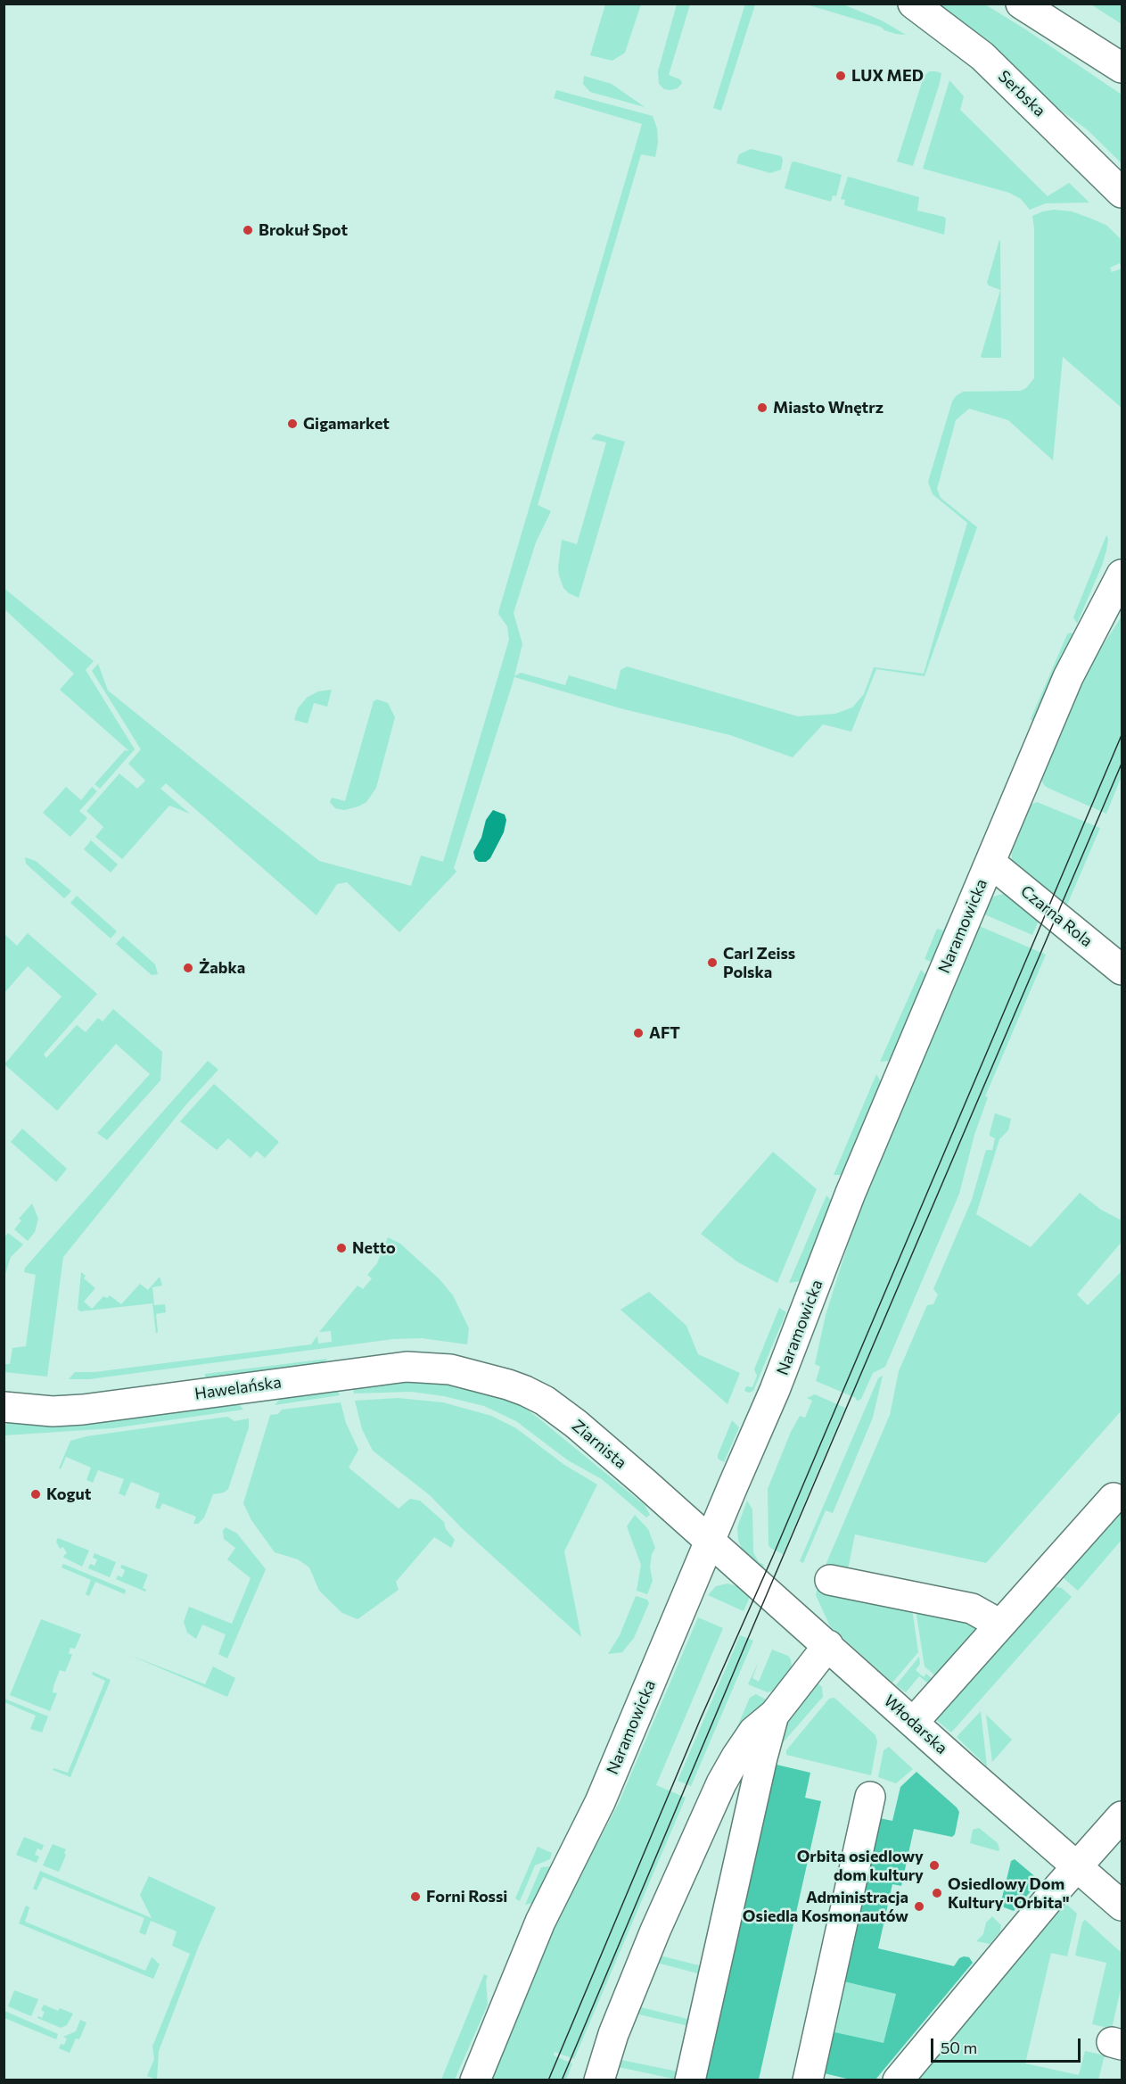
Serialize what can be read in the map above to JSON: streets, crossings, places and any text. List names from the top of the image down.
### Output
{
  "streets": {
    "street": [
      "Serbska",
      "Czarna Rola",
      "Naramowicka",
      "Hawelańska",
      "Ziarnista",
      "Włodarska"
    ]
  },
  "crossings": [
    ["Czarna Rola", "Naramowicka"],
    ["Naramowicka", "Ziarnista"],
    ["Naramowicka", "Włodarska"],
    ["Hawelańska", "Ziarnista"],
    ["Ziarnista", "Włodarska"]
  ],
  "places": [
    "LUX MED",
    "Brokuł Spot",
    "Miasto Wnętrz",
    "Gigamarket",
    "Carl Zeiss Polska",
    "Żabka",
    "AFT",
    "Netto",
    "Kogut",
    "Orbita osiedlowy dom kultury",
    "Osiedlowy Dom Kultury \"Orbita\"",
    "Forni Rossi",
    "Administracja Osiedla Kosmonautów"
  ],
  "scale_bar": "50 m"
}
